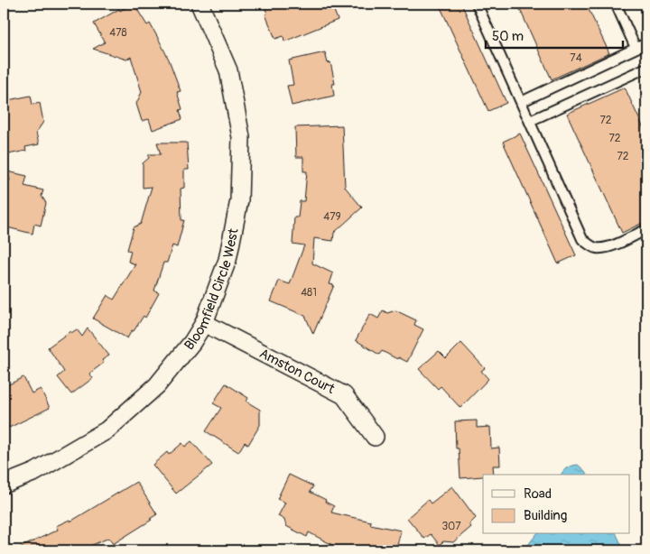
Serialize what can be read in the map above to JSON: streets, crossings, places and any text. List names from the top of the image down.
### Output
{
  "streets": {
    "street": ["Bloomfield Circle West", "Amston Court"]
  },
  "crossings": [
    ["Bloomfield Circle West", "Amston Court"]
  ],
  "house_numbers": [
    "478",
    "74",
    "72",
    "72",
    "72",
    "479",
    "481",
    "307"
  ],
  "legend": ["Road", "Building"],
  "scale_bar": "50 m"
}
